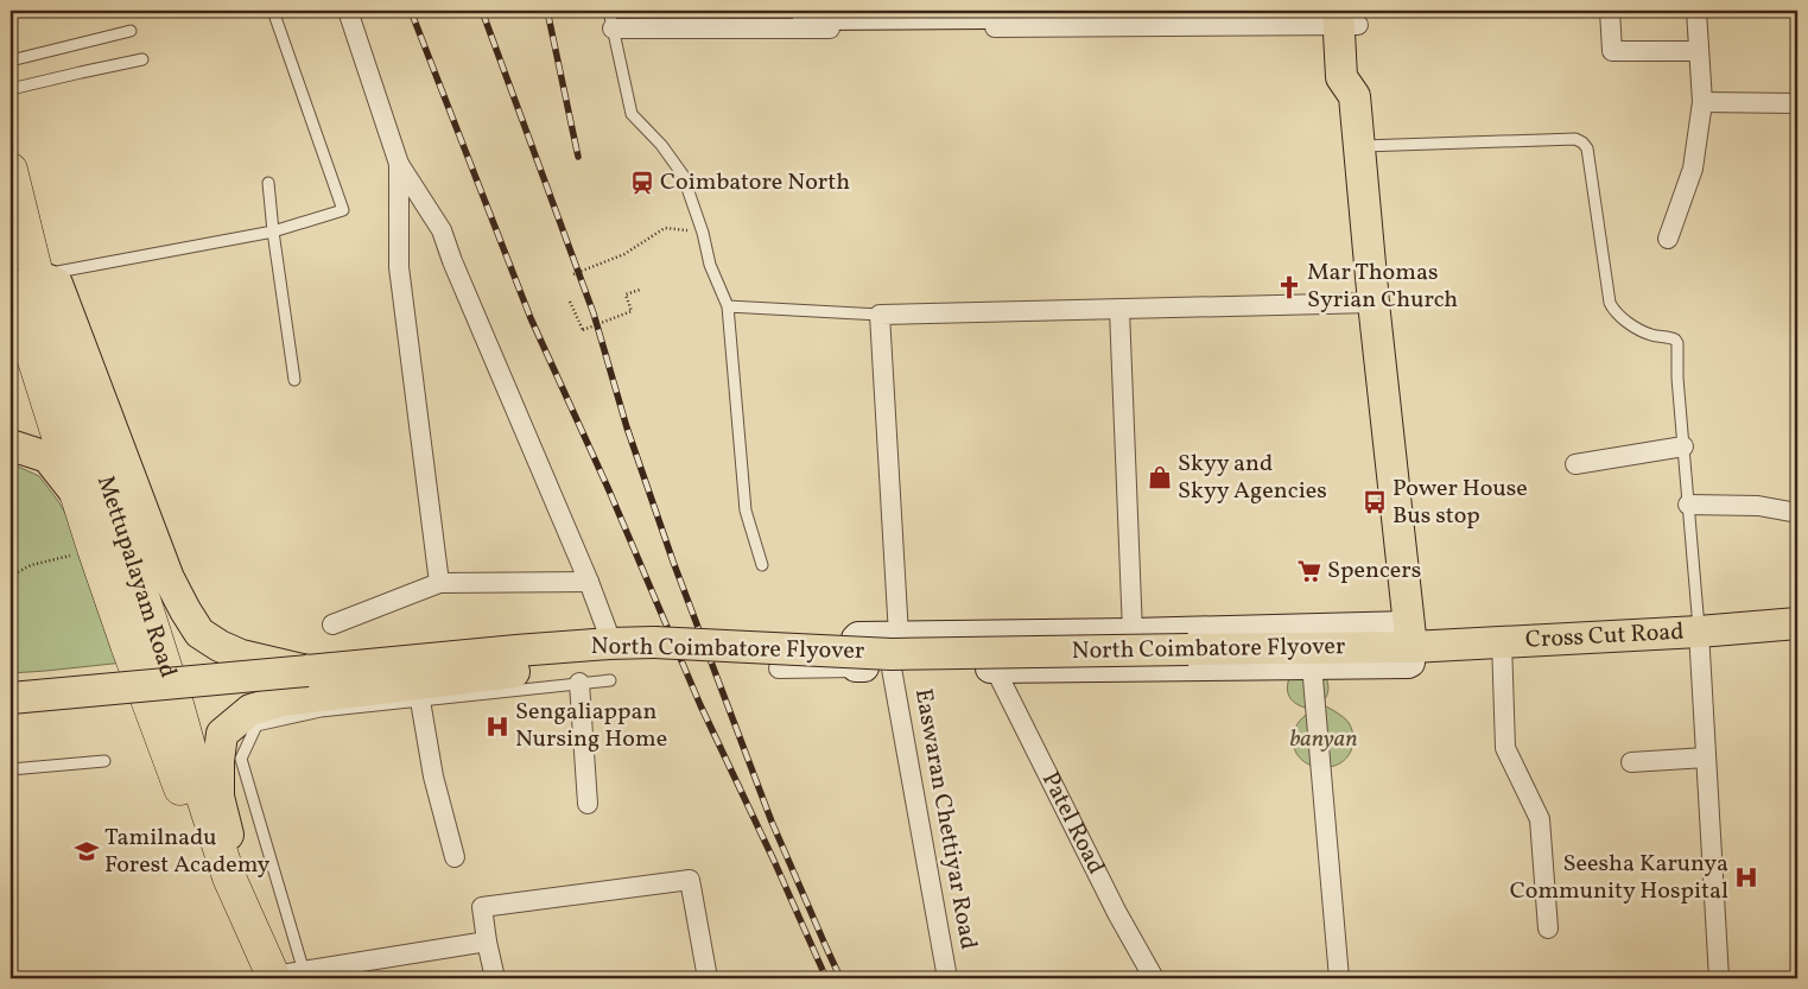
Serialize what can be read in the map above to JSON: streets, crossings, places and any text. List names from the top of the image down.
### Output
{
  "streets": {
    "highway": ["Mettupalayam Road"],
    "main road": ["Cross Cut Road", "North Coimbatore Flyover"],
    "street": ["Easwaran Chettiyar Road", "Patel Road"]
  },
  "crossings": [
    ["Cross Cut Road", "North Coimbatore Flyover"]
  ],
  "parks": ["banyan"],
  "places": {
    "station": ["Coimbatore North"],
    "church": ["Mar Thomas Syrian Church"],
    "shop": ["Skyy and Skyy Agencies"],
    "bus stop": ["Power House Bus stop"],
    "supermarket": ["Spencers"],
    "hospital": ["Sengaliappan Nursing Home", "Seesha Karunya Community Hospital"],
    "school or university": ["Tamilnadu Forest Academy"]
  }
}
